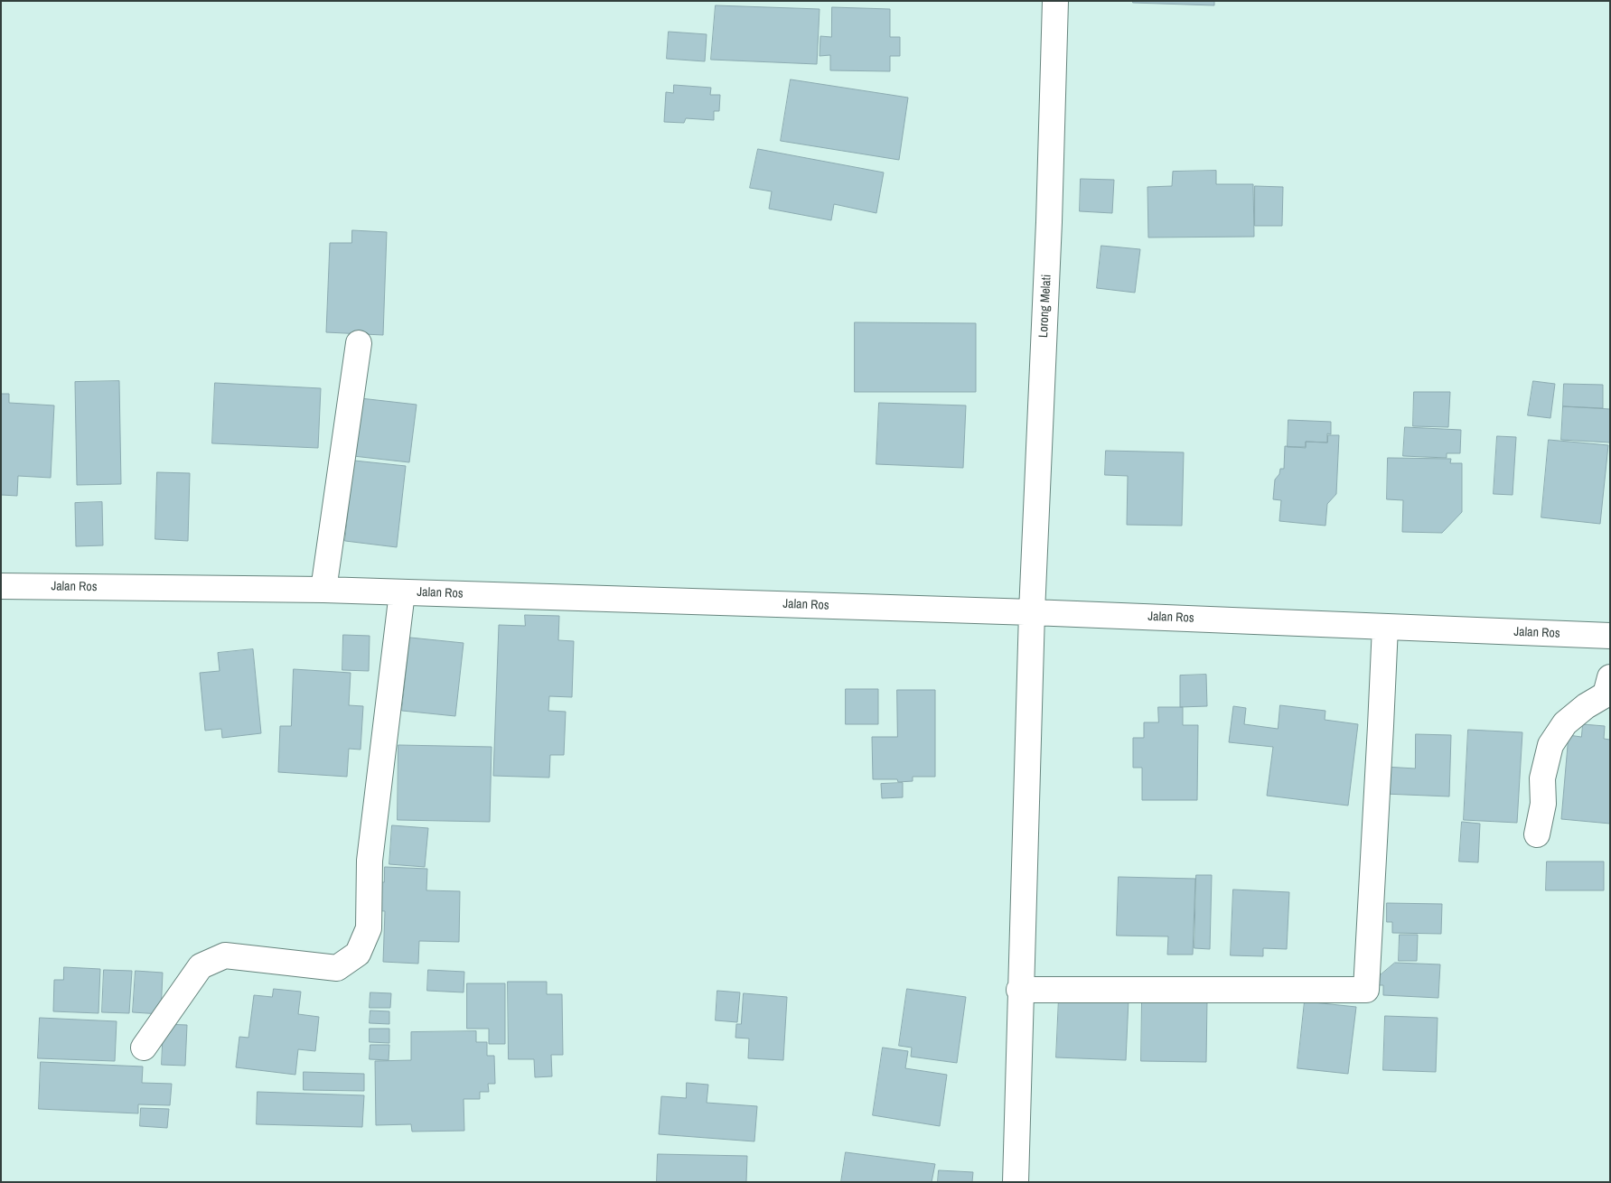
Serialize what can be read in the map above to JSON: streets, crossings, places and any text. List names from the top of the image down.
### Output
{
  "streets": {
    "street": ["Lorong Melati", "Jalan Ros"]
  },
  "crossings": [
    ["Lorong Melati", "Jalan Ros"]
  ]
}
